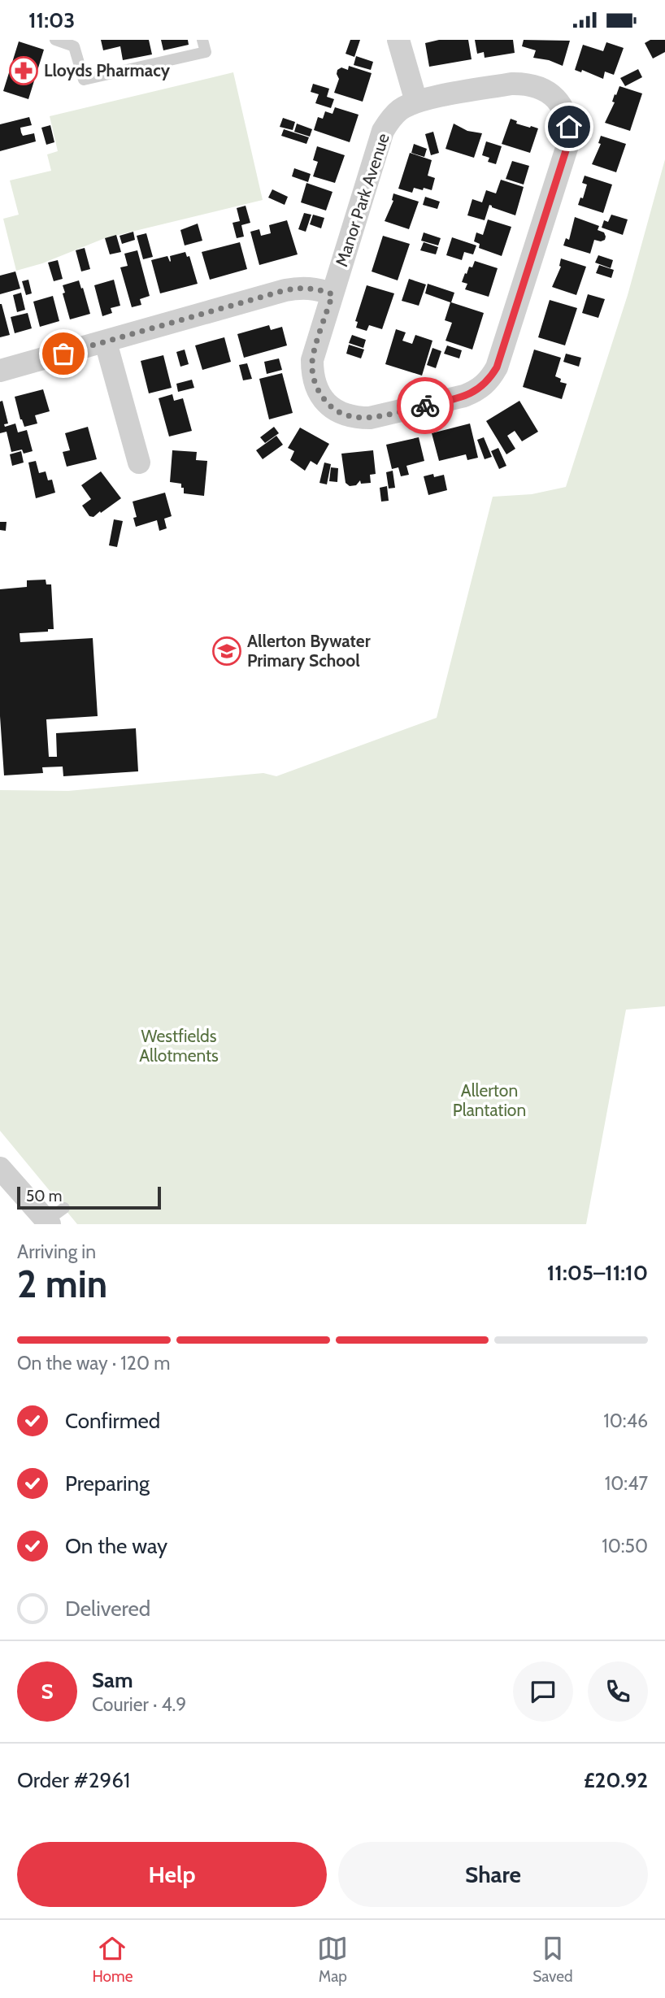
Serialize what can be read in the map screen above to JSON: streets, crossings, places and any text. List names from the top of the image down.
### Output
{
  "streets": {
    "street": ["Manor Park Avenue"]
  },
  "parks": ["Westfields Allotments", "Allerton Plantation"],
  "places": {
    "pharmacy": ["Lloyds Pharmacy"],
    "school or university": ["Allerton Bywater Primary School"]
  },
  "scale_bar": "50 m",
  "page": {
    "status": "11:03",
    "scale": "50 m",
    "heading": ["2 min", "Arriving in", "11:05–11:10"],
    "panel": [
      "Sam",
      "Courier · 4.9",
      "Order #2961",
      "£20.92"
    ],
    "bar": "On the way · 120 m",
    "list": [
      ["Confirmed", "10:46"],
      ["Preparing", "10:47"],
      ["On the way", "10:50"],
      "Delivered"
    ],
    "round": "S",
    "buttons": ["Help", "Share"],
    "tabs": ["Home", "Map", "Saved"]
  }
}
